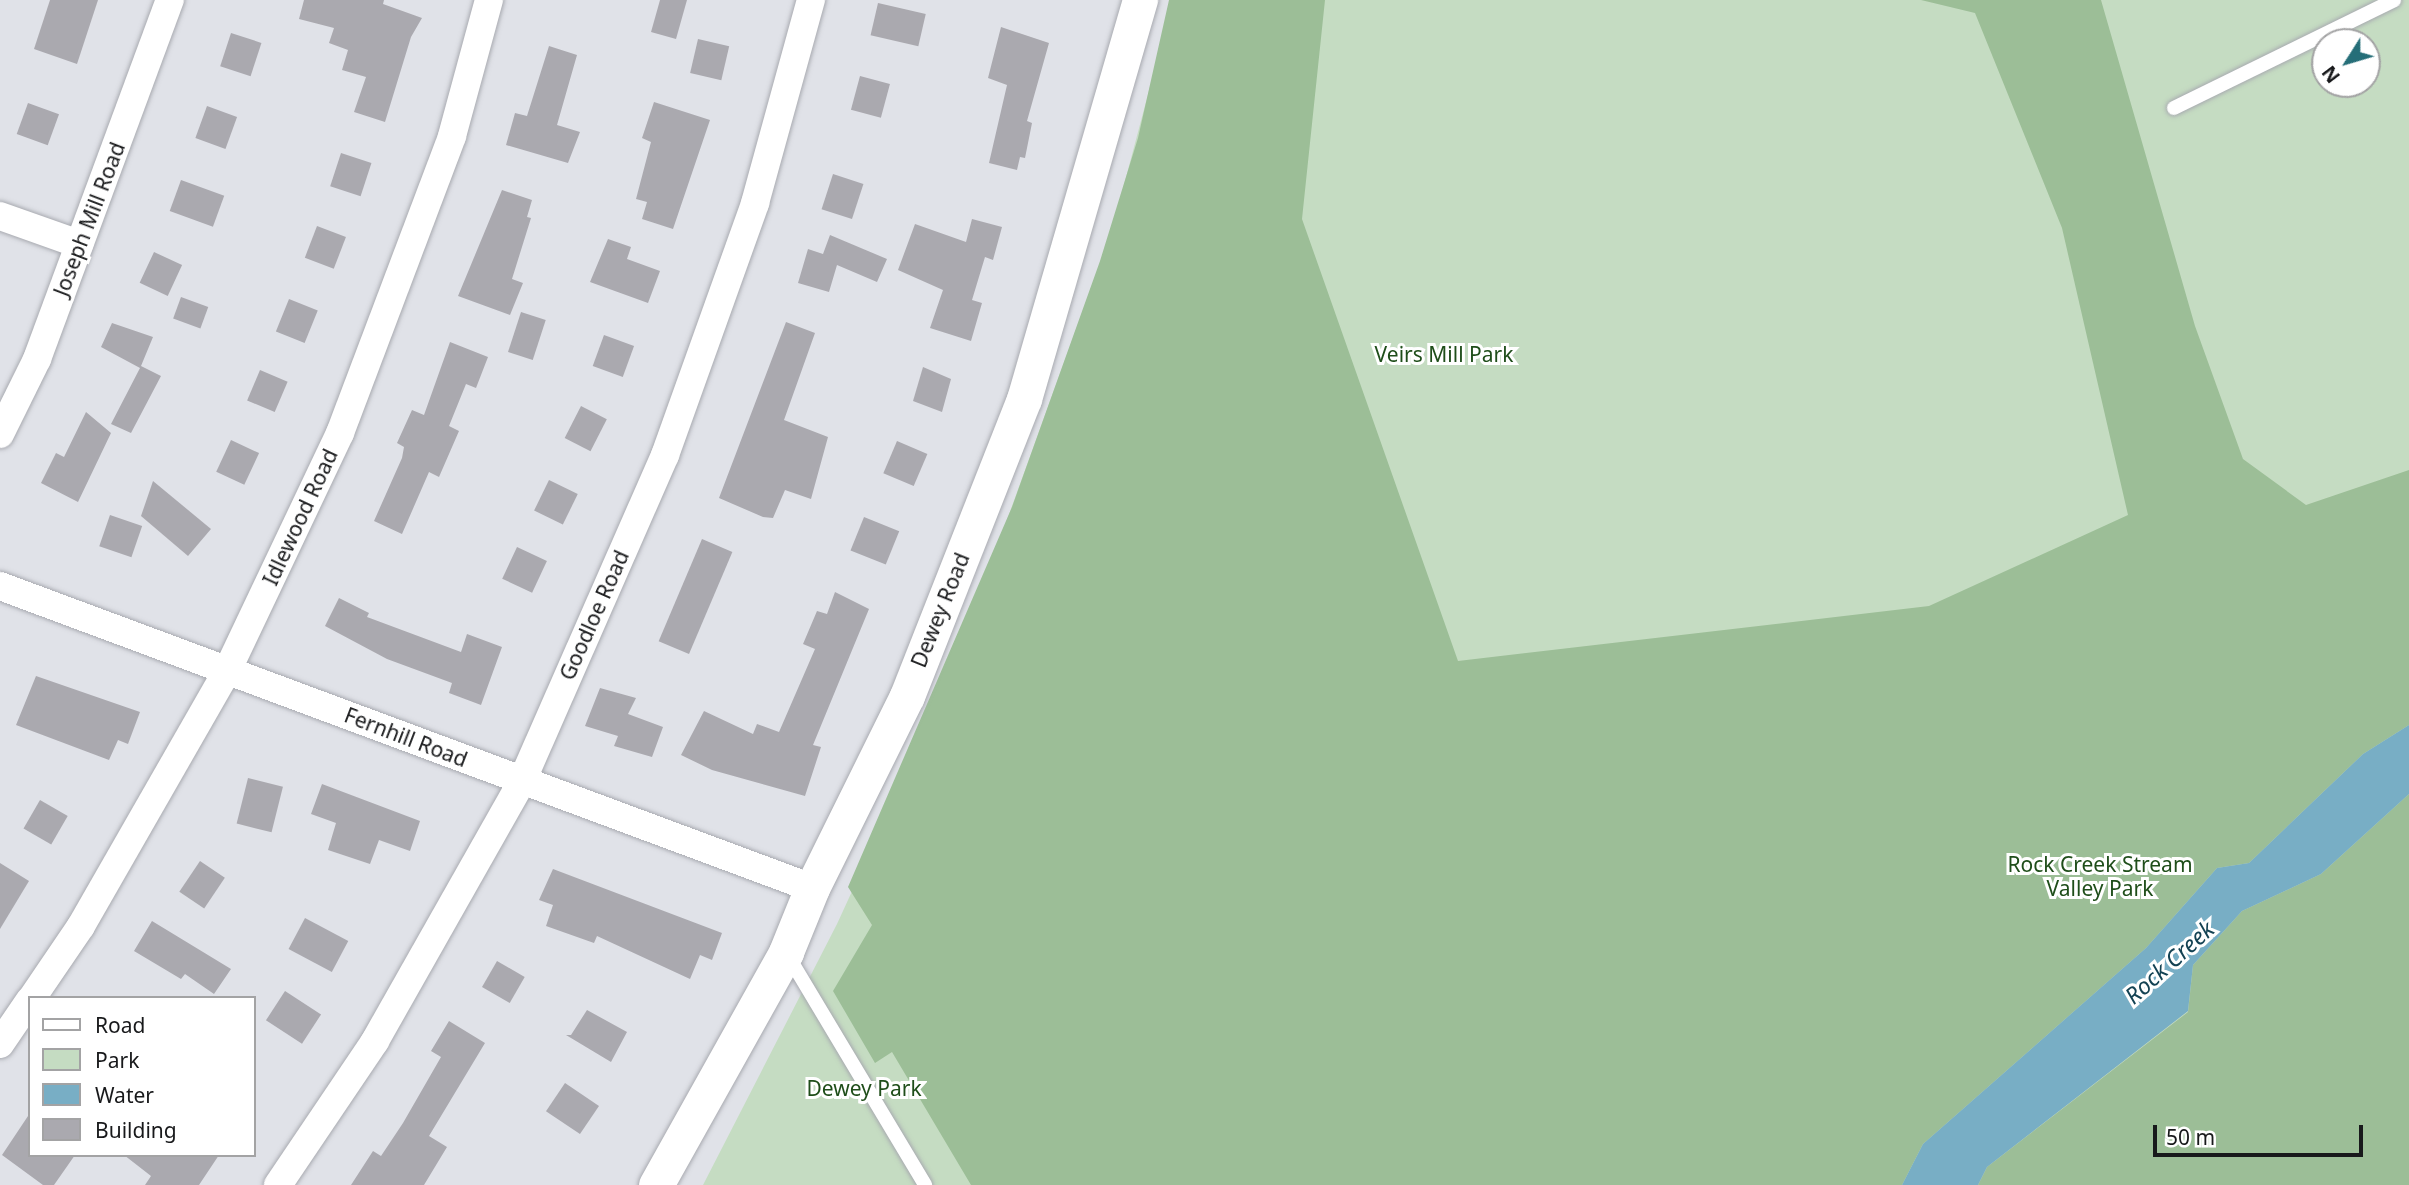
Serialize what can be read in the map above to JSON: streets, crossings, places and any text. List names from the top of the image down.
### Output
{
  "streets": {
    "street": [
      "Joseph Mill Road",
      "Idlewood Road",
      "Dewey Road",
      "Goodloe Road",
      "Fernhill Road"
    ]
  },
  "crossings": [
    ["Idlewood Road", "Fernhill Road"],
    ["Dewey Road", "Fernhill Road"],
    ["Goodloe Road", "Fernhill Road"]
  ],
  "water": ["Rock Creek"],
  "parks": ["Veirs Mill Park", "Rock Creek Stream Valley Park", "Dewey Park"],
  "legend": [
    "Road",
    "Park",
    "Water",
    "Building"
  ],
  "scale_bar": "50 m",
  "north": "bottom left"
}
